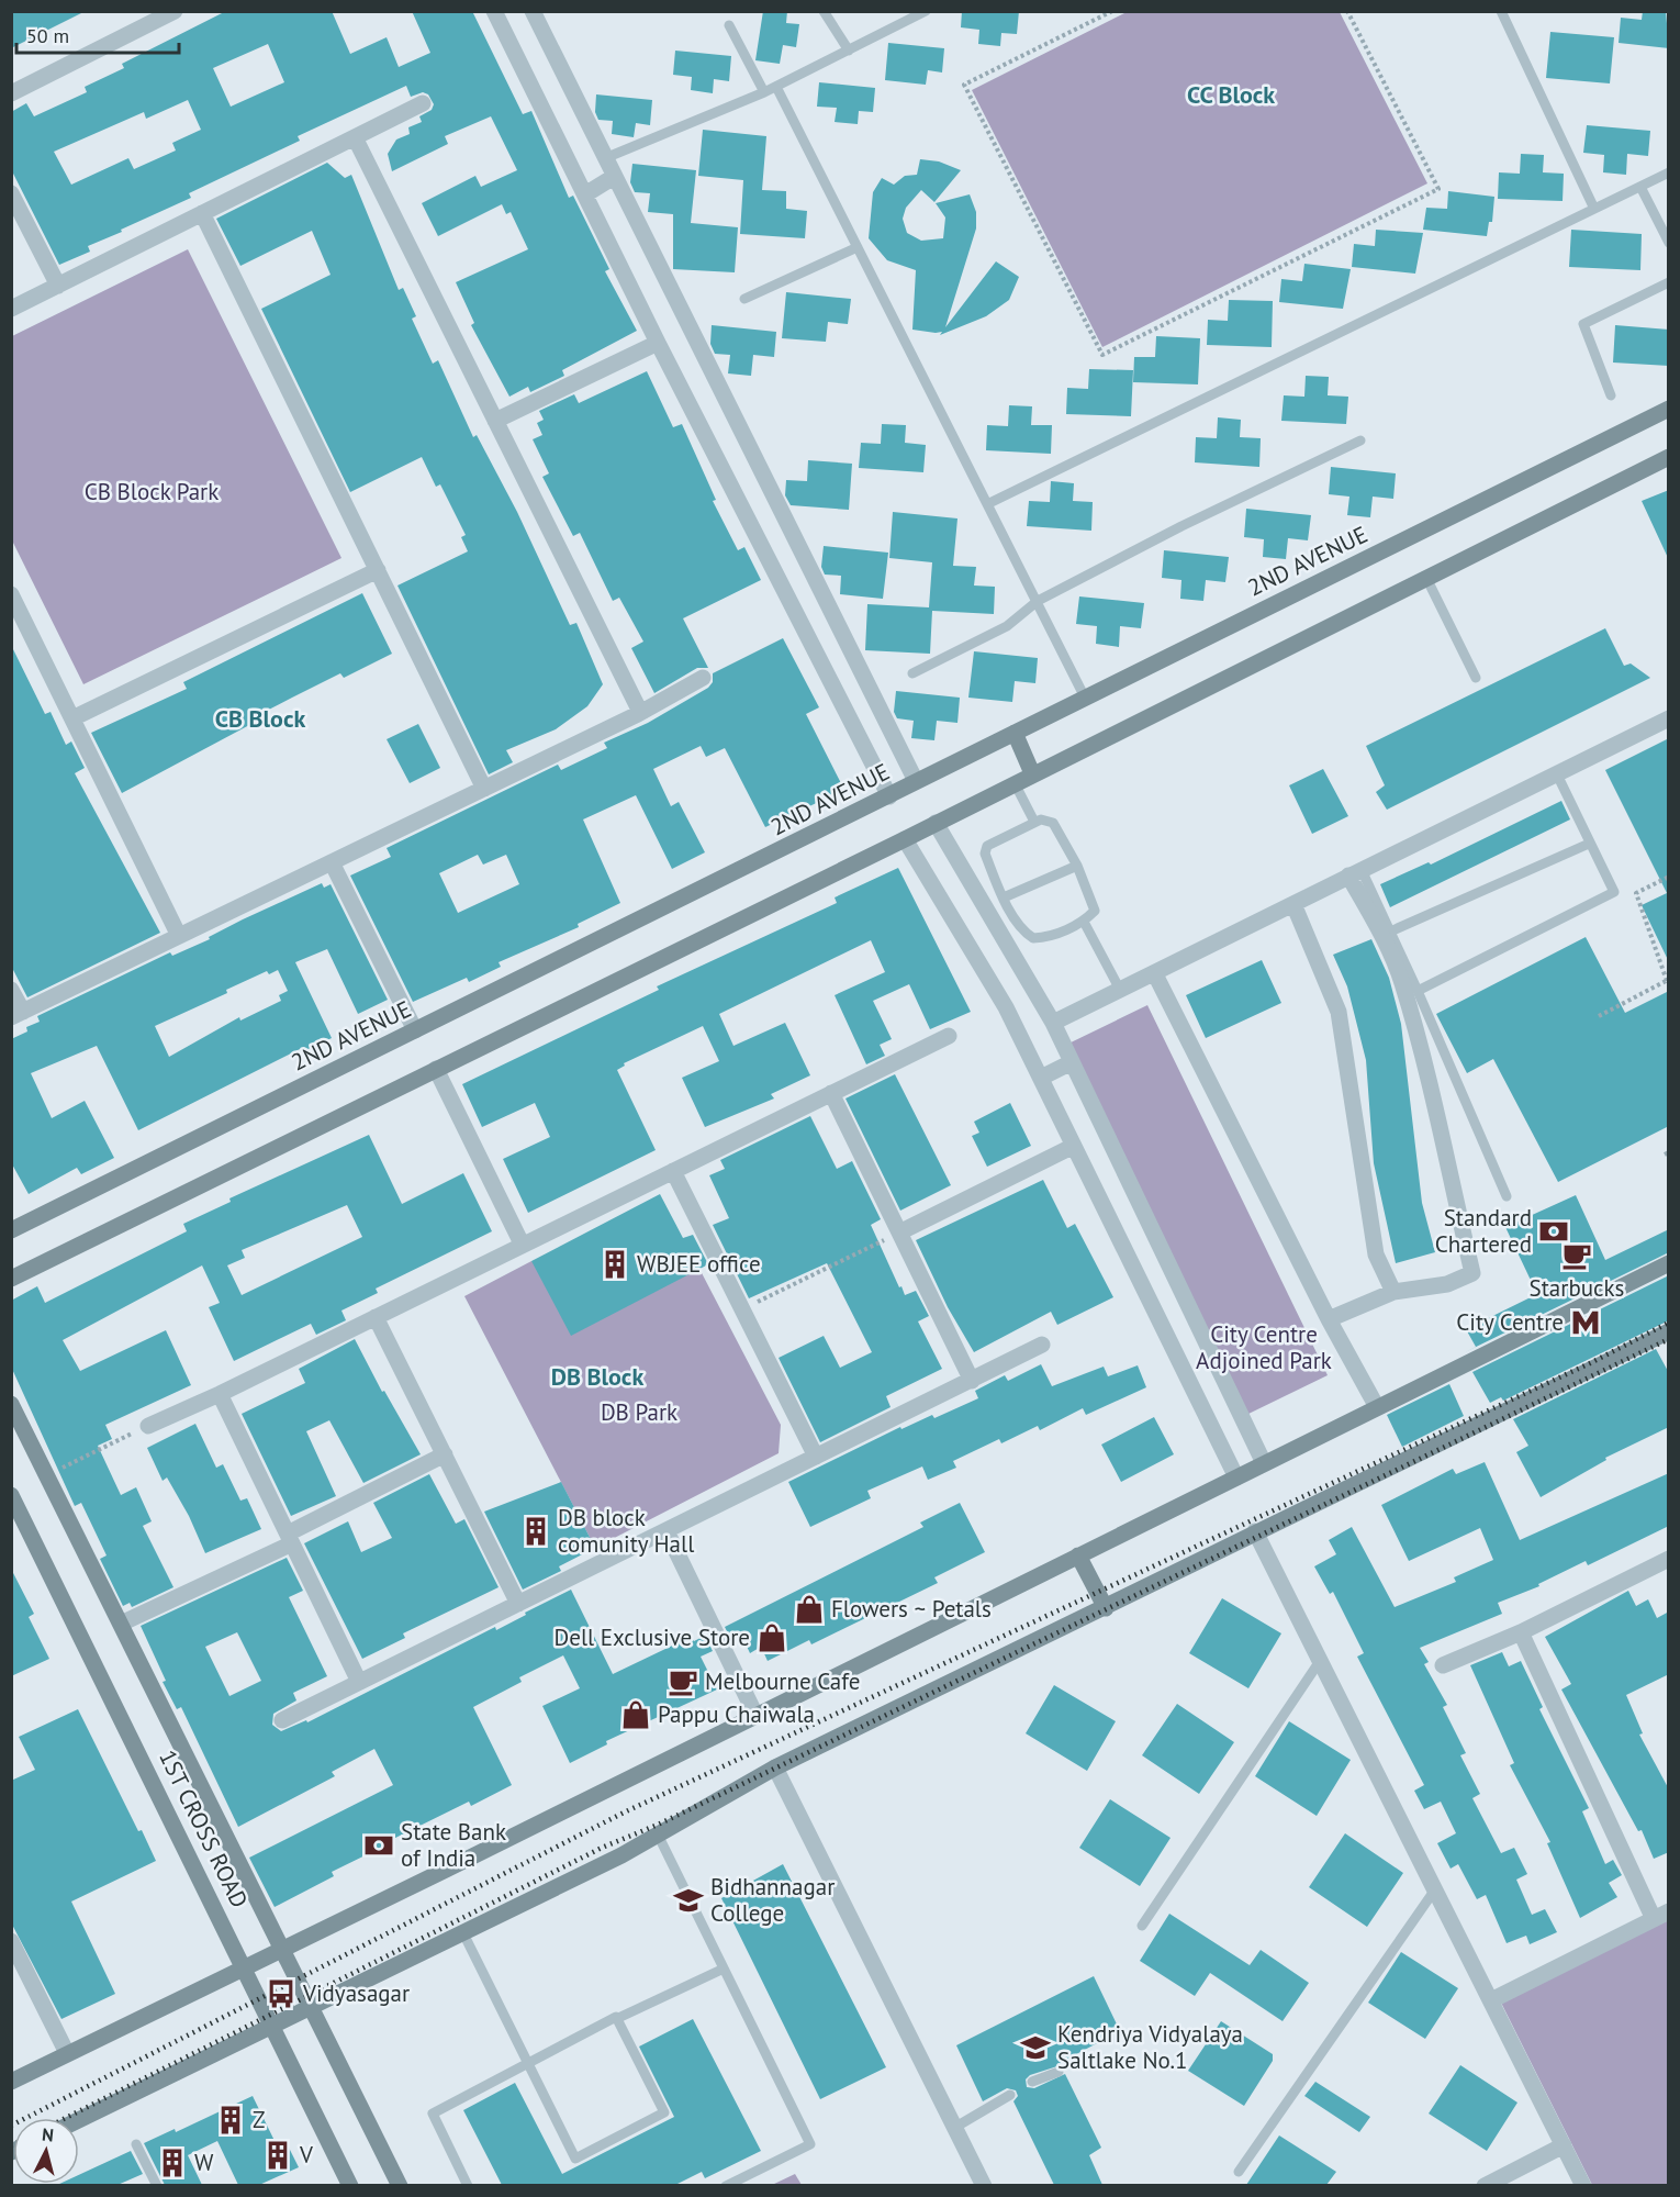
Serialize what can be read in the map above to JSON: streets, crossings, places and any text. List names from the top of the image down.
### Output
{
  "streets": {
    "street": ["2ND AVENUE", "1ST CROSS ROAD"]
  },
  "districts": ["CC Block", "CB Block", "DB Block"],
  "parks": ["CB Block Park", "City Centre Adjoined Park", "DB Park"],
  "places": {
    "bank": ["Standard Chartered", "State Bank of India"],
    "cafe": ["Starbucks", "Melbourne Cafe"],
    "building": [
      "WBJEE office",
      "DB block comunity Hall",
      "Z",
      "V",
      "W"
    ],
    "metro station": ["City Centre"],
    "shop": ["Flowers ~ Petals", "Dell Exclusive Store", "Pappu Chaiwala"],
    "school or university": ["Bidhannagar College", "Kendriya Vidyalaya Saltlake No.1"],
    "bus stop": ["Vidyasagar"]
  },
  "scale_bar": "50 m",
  "north": "top"
}
